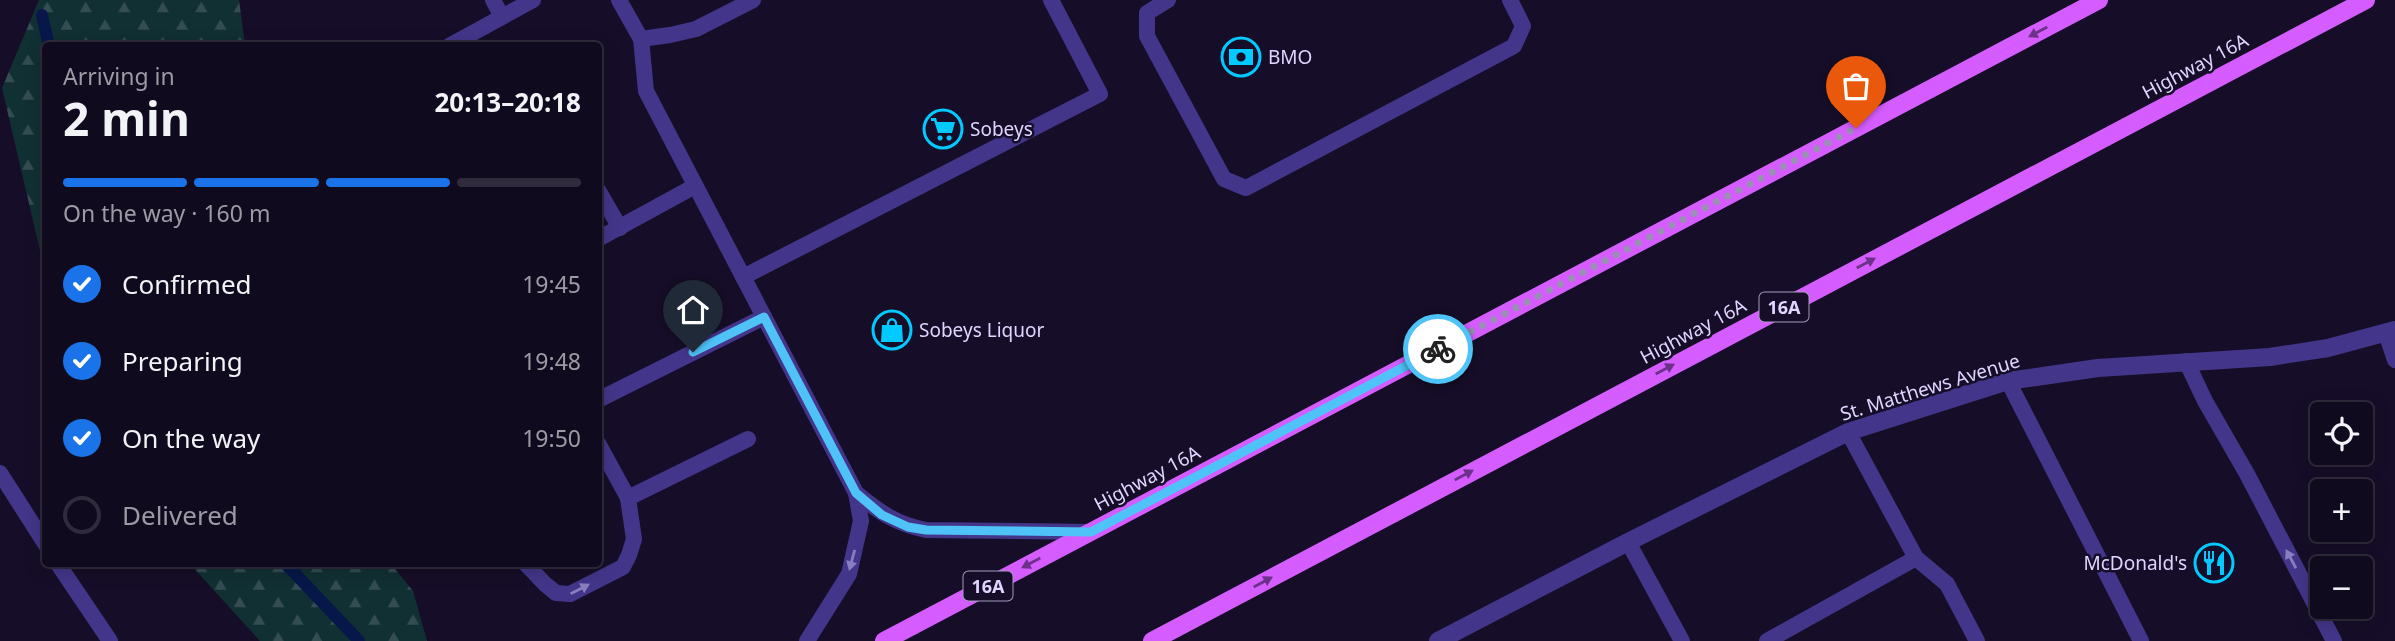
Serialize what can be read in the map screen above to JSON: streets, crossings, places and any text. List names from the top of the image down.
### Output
{
  "streets": {
    "main road": ["Highway 16A", "16A"],
    "street": ["St. Matthews Avenue"]
  },
  "places": {
    "bank": ["BMO"],
    "supermarket": ["Sobeys"],
    "shop": ["Sobeys Liquor"],
    "restaurant": ["McDonald's"]
  },
  "page": {
    "heading": ["2 min", "Arriving in", "20:13–20:18"],
    "bar": "On the way · 160 m",
    "list": [
      ["Confirmed", "19:45"],
      ["Preparing", "19:48"],
      ["On the way", "19:50"],
      "Delivered"
    ],
    "map_buttons": ["+", "−"]
  }
}
